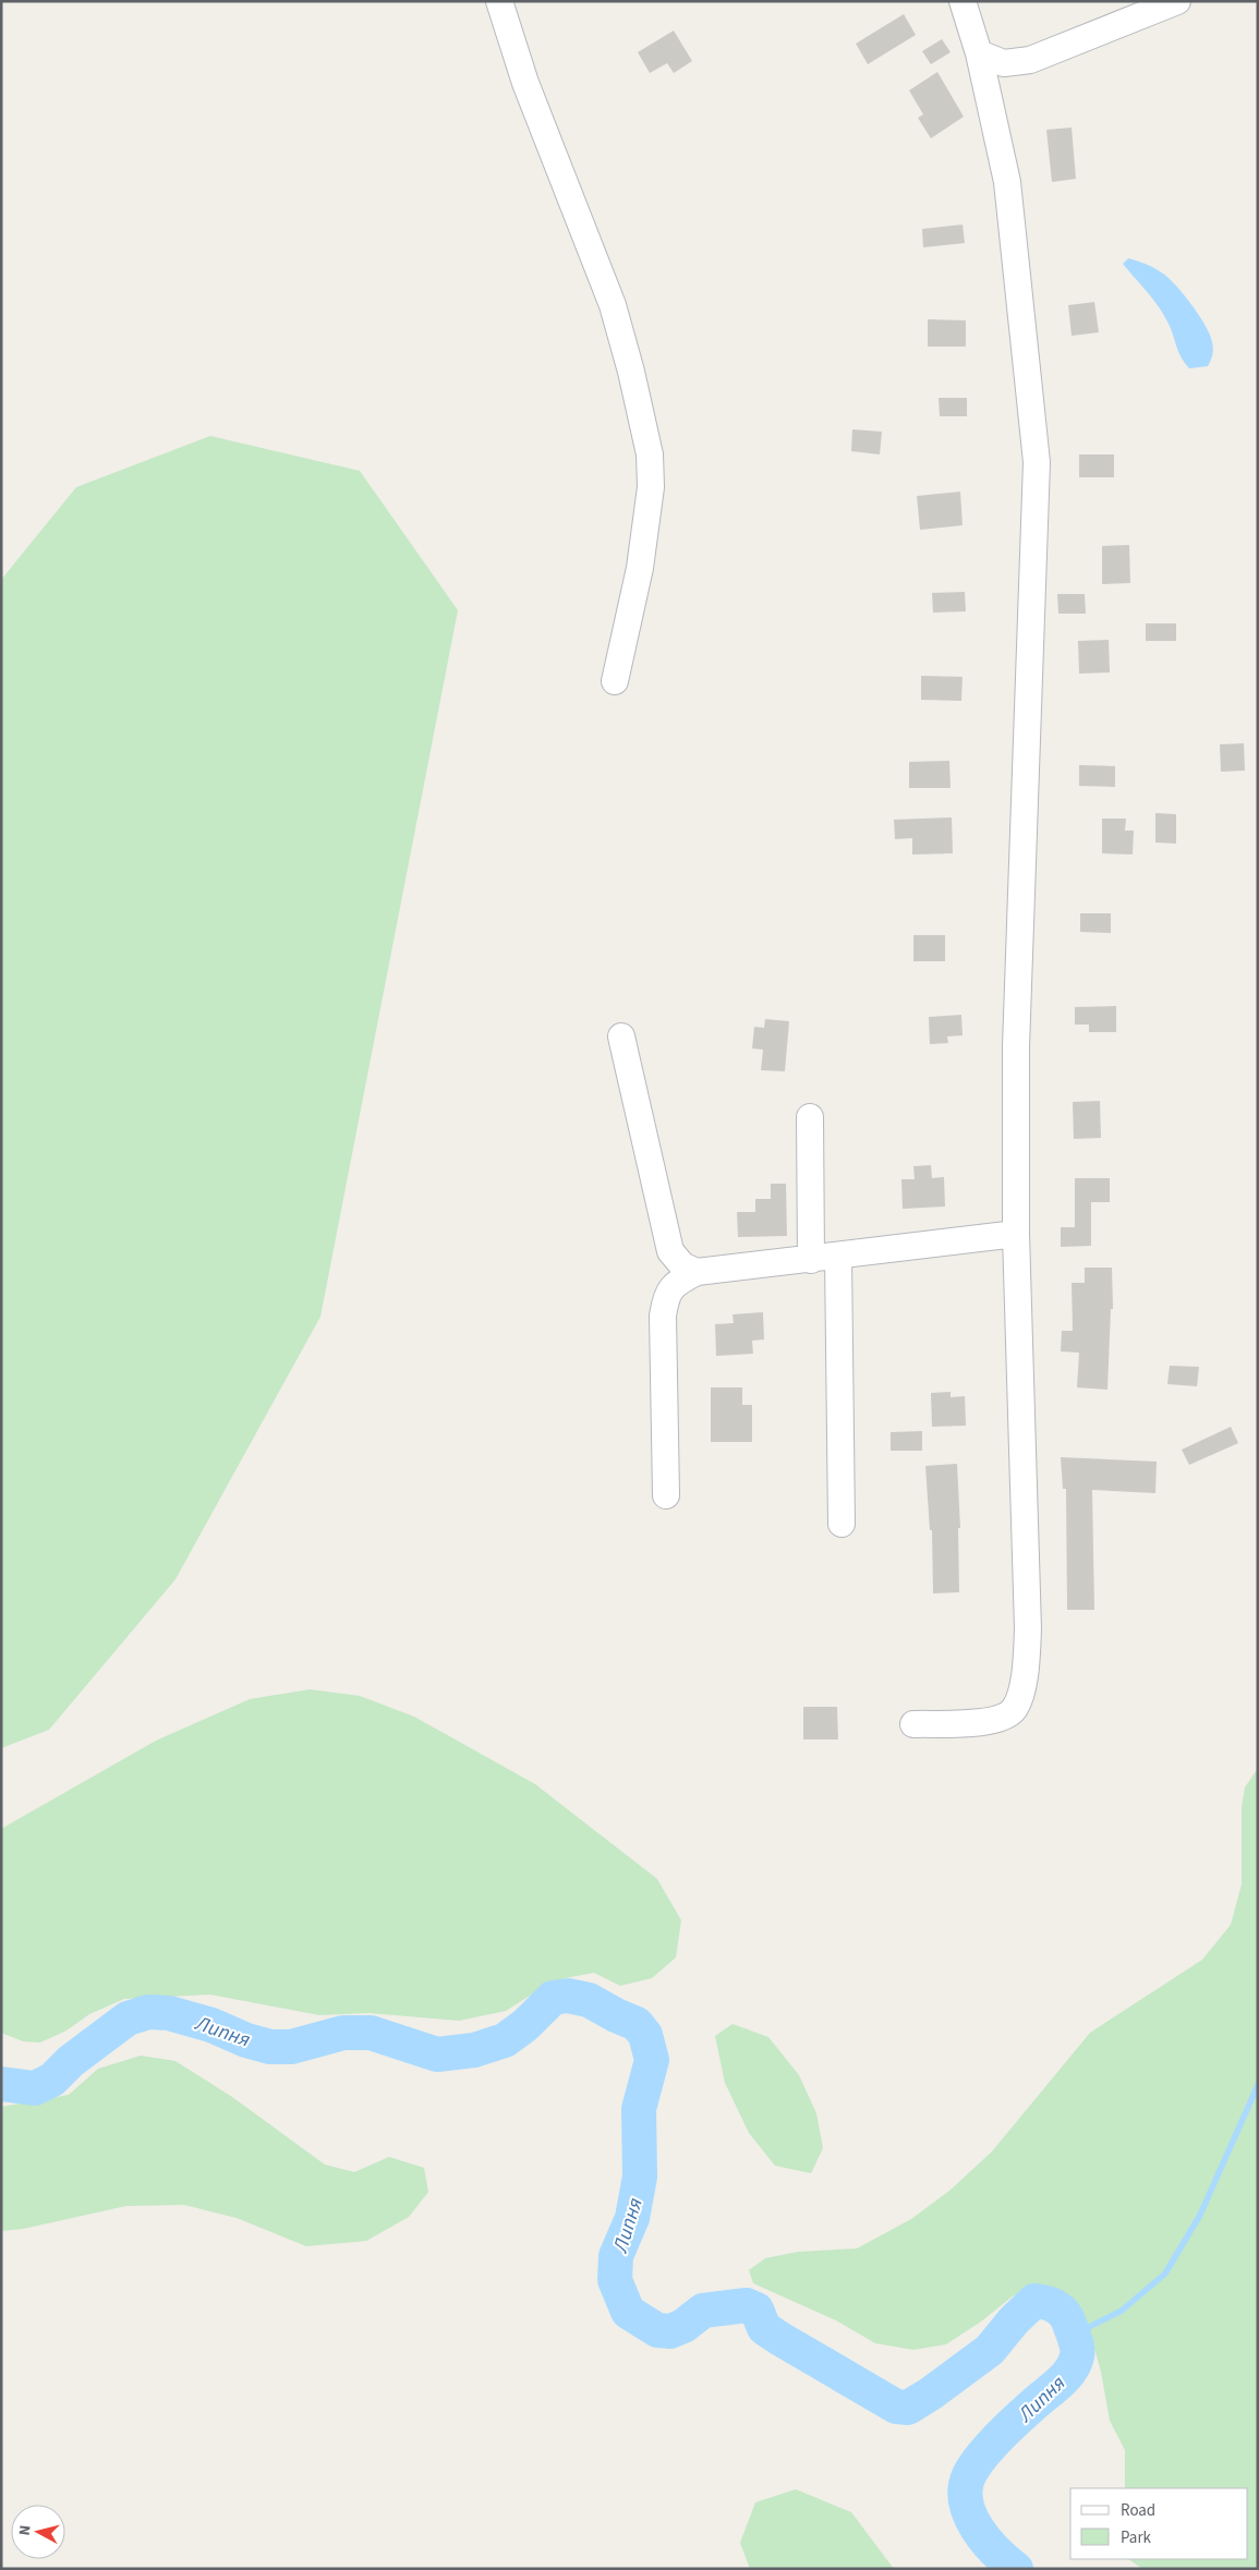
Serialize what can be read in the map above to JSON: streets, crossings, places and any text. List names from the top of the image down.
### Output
{
  "water": ["Липня"],
  "legend": ["Road", "Park"],
  "north": "left"
}
